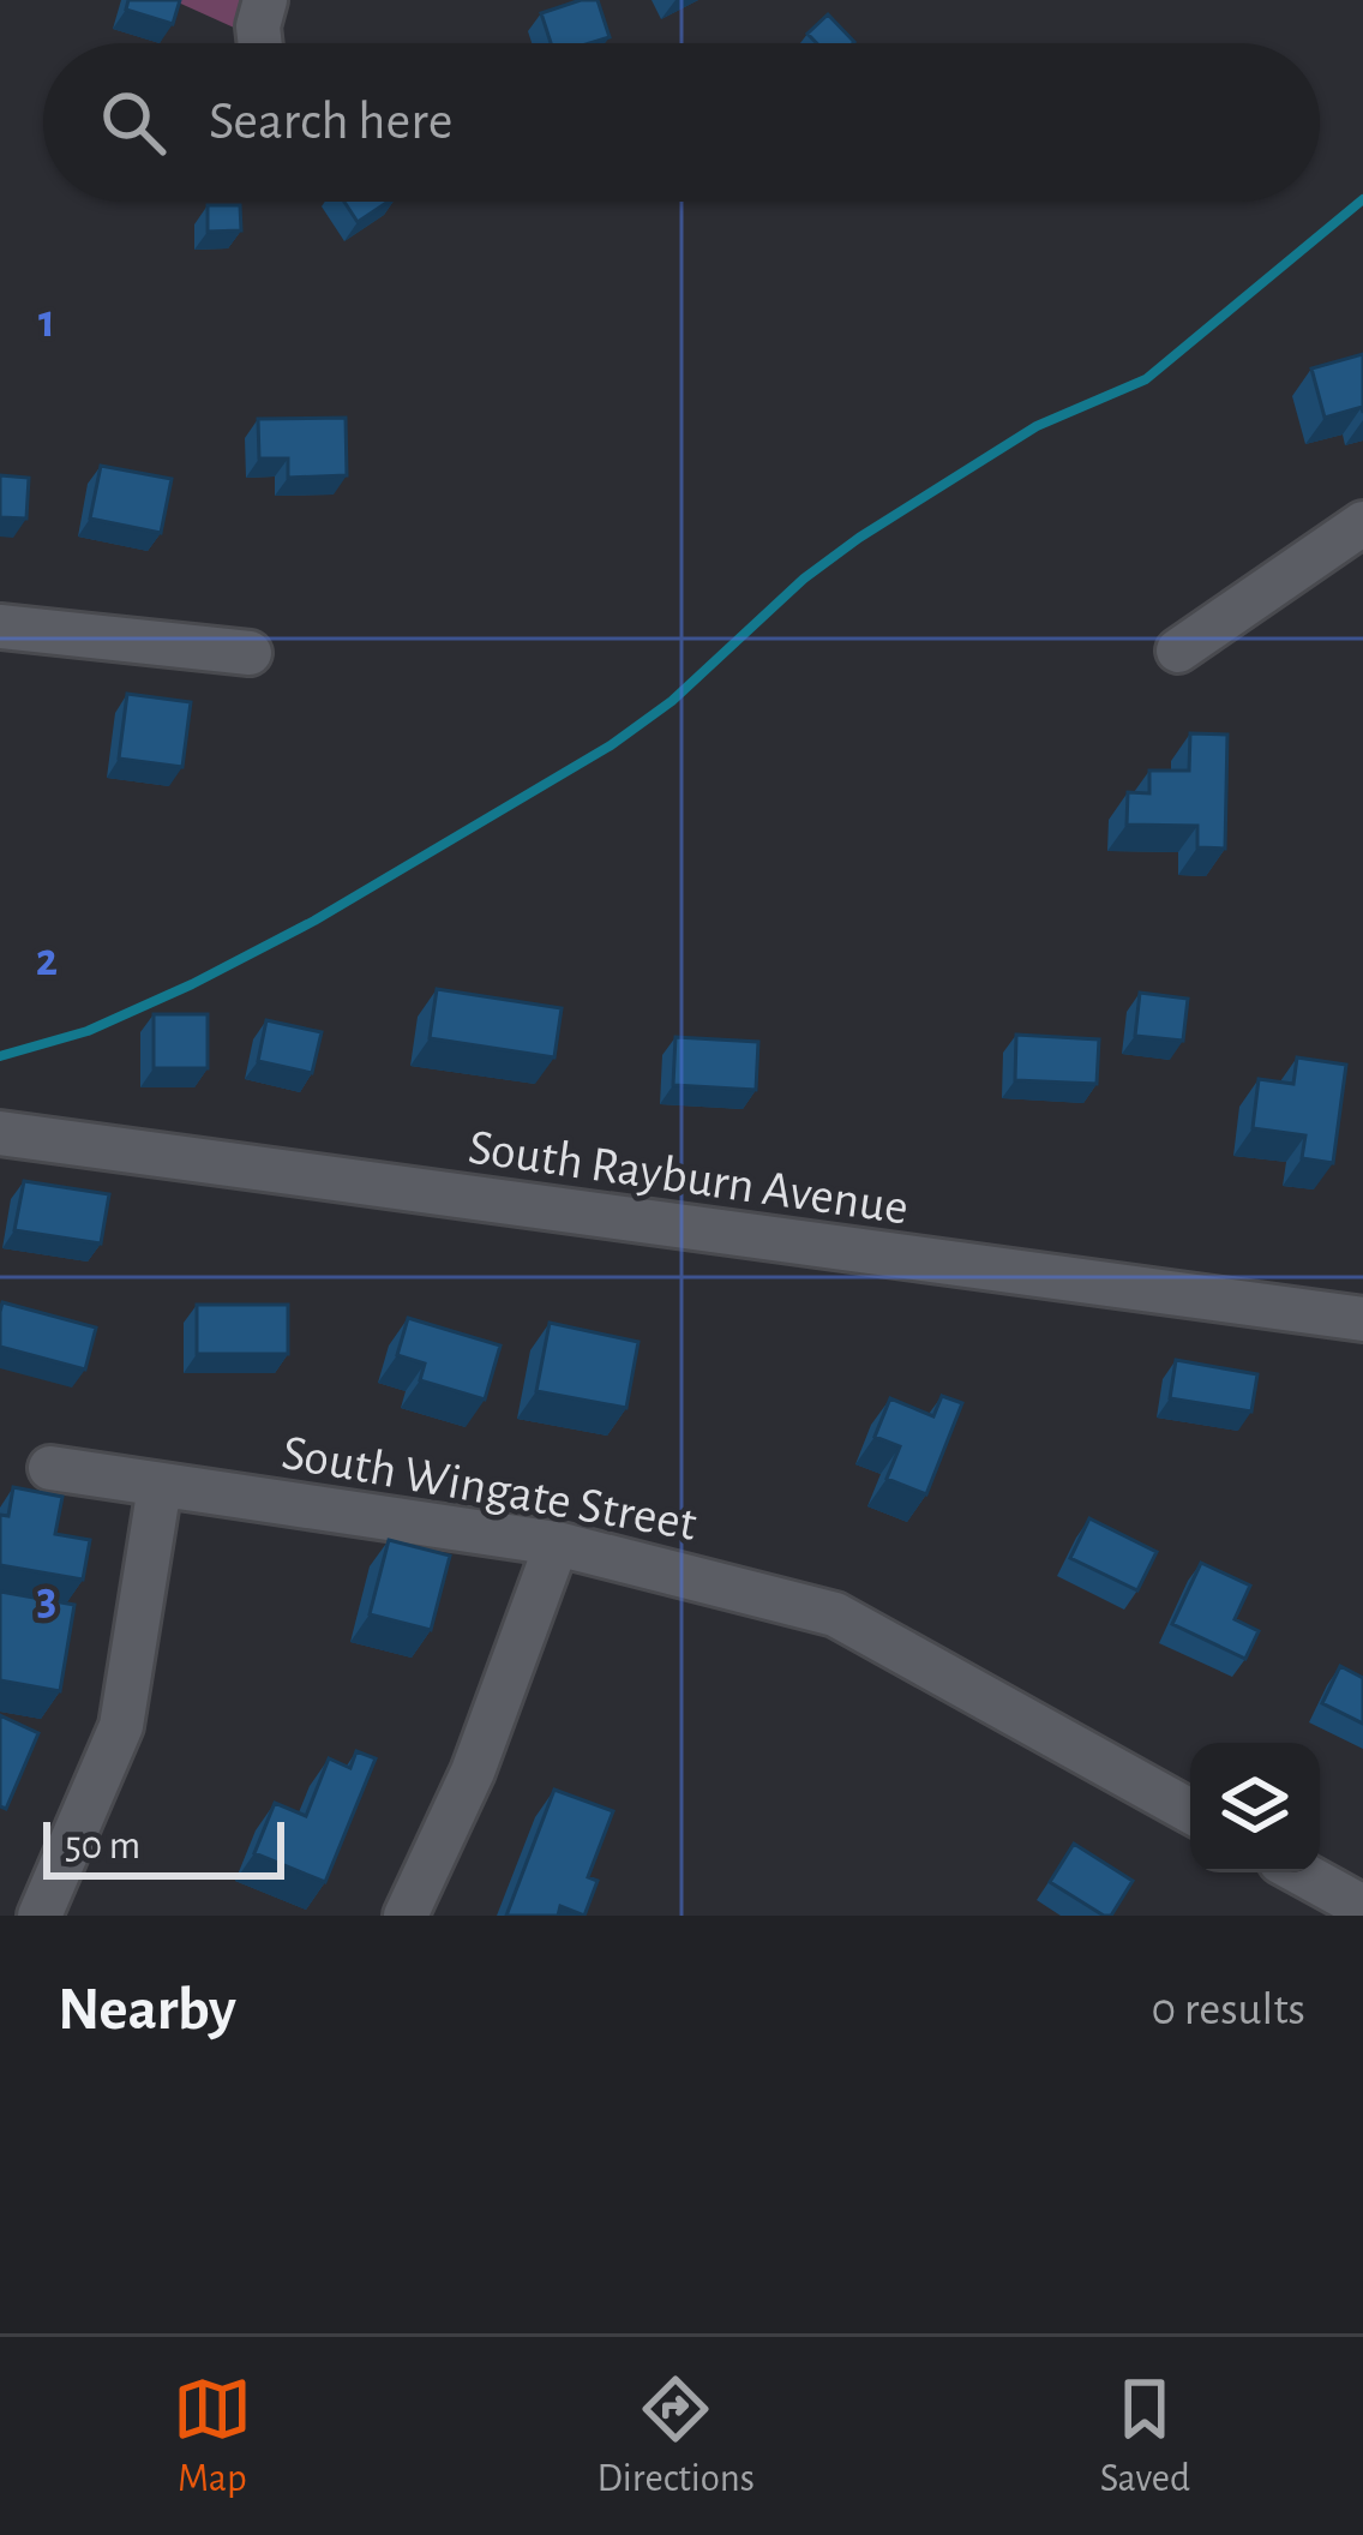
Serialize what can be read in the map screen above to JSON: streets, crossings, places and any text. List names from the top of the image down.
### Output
{
  "streets": {
    "street": ["South Rayburn Avenue", "South Wingate Street"]
  },
  "scale_bar": "50 m",
  "page": {
    "search": "Search here",
    "scale": "50 m",
    "heading": ["Nearby", "0 results"],
    "nav": ["Map", "Directions", "Saved"]
  },
  "grid": {
    "rows": ["1", "2", "3"]
  }
}
